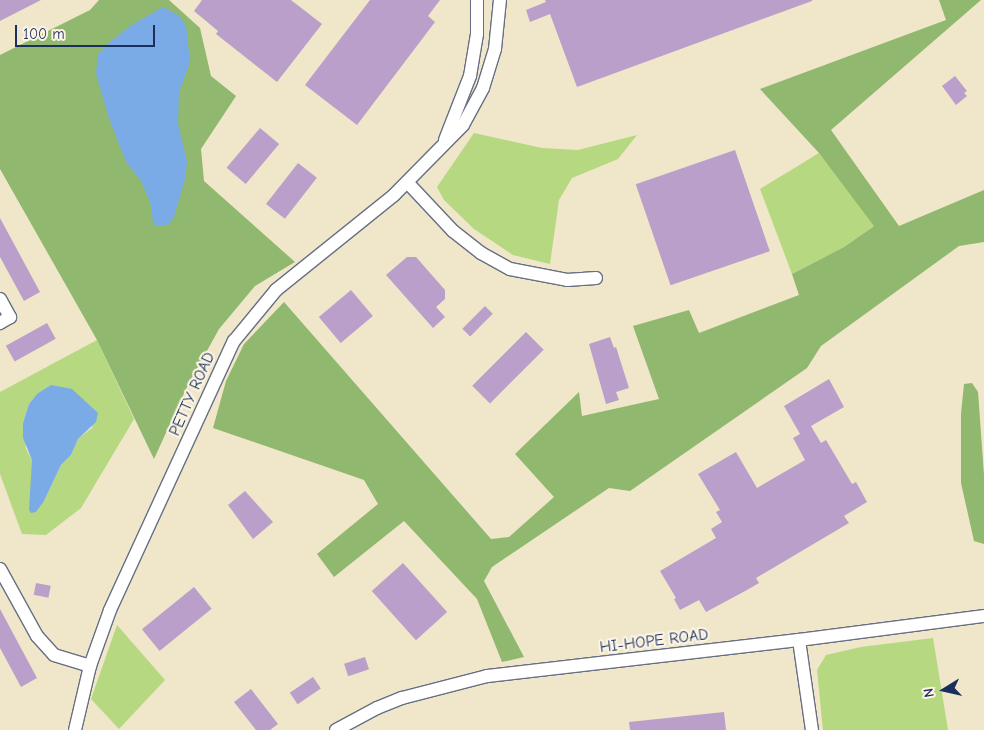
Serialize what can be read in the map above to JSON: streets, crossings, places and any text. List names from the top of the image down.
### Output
{
  "streets": {
    "street": ["PETTY ROAD", "HI-HOPE ROAD"]
  },
  "scale_bar": "100 m",
  "north": "left"
}
